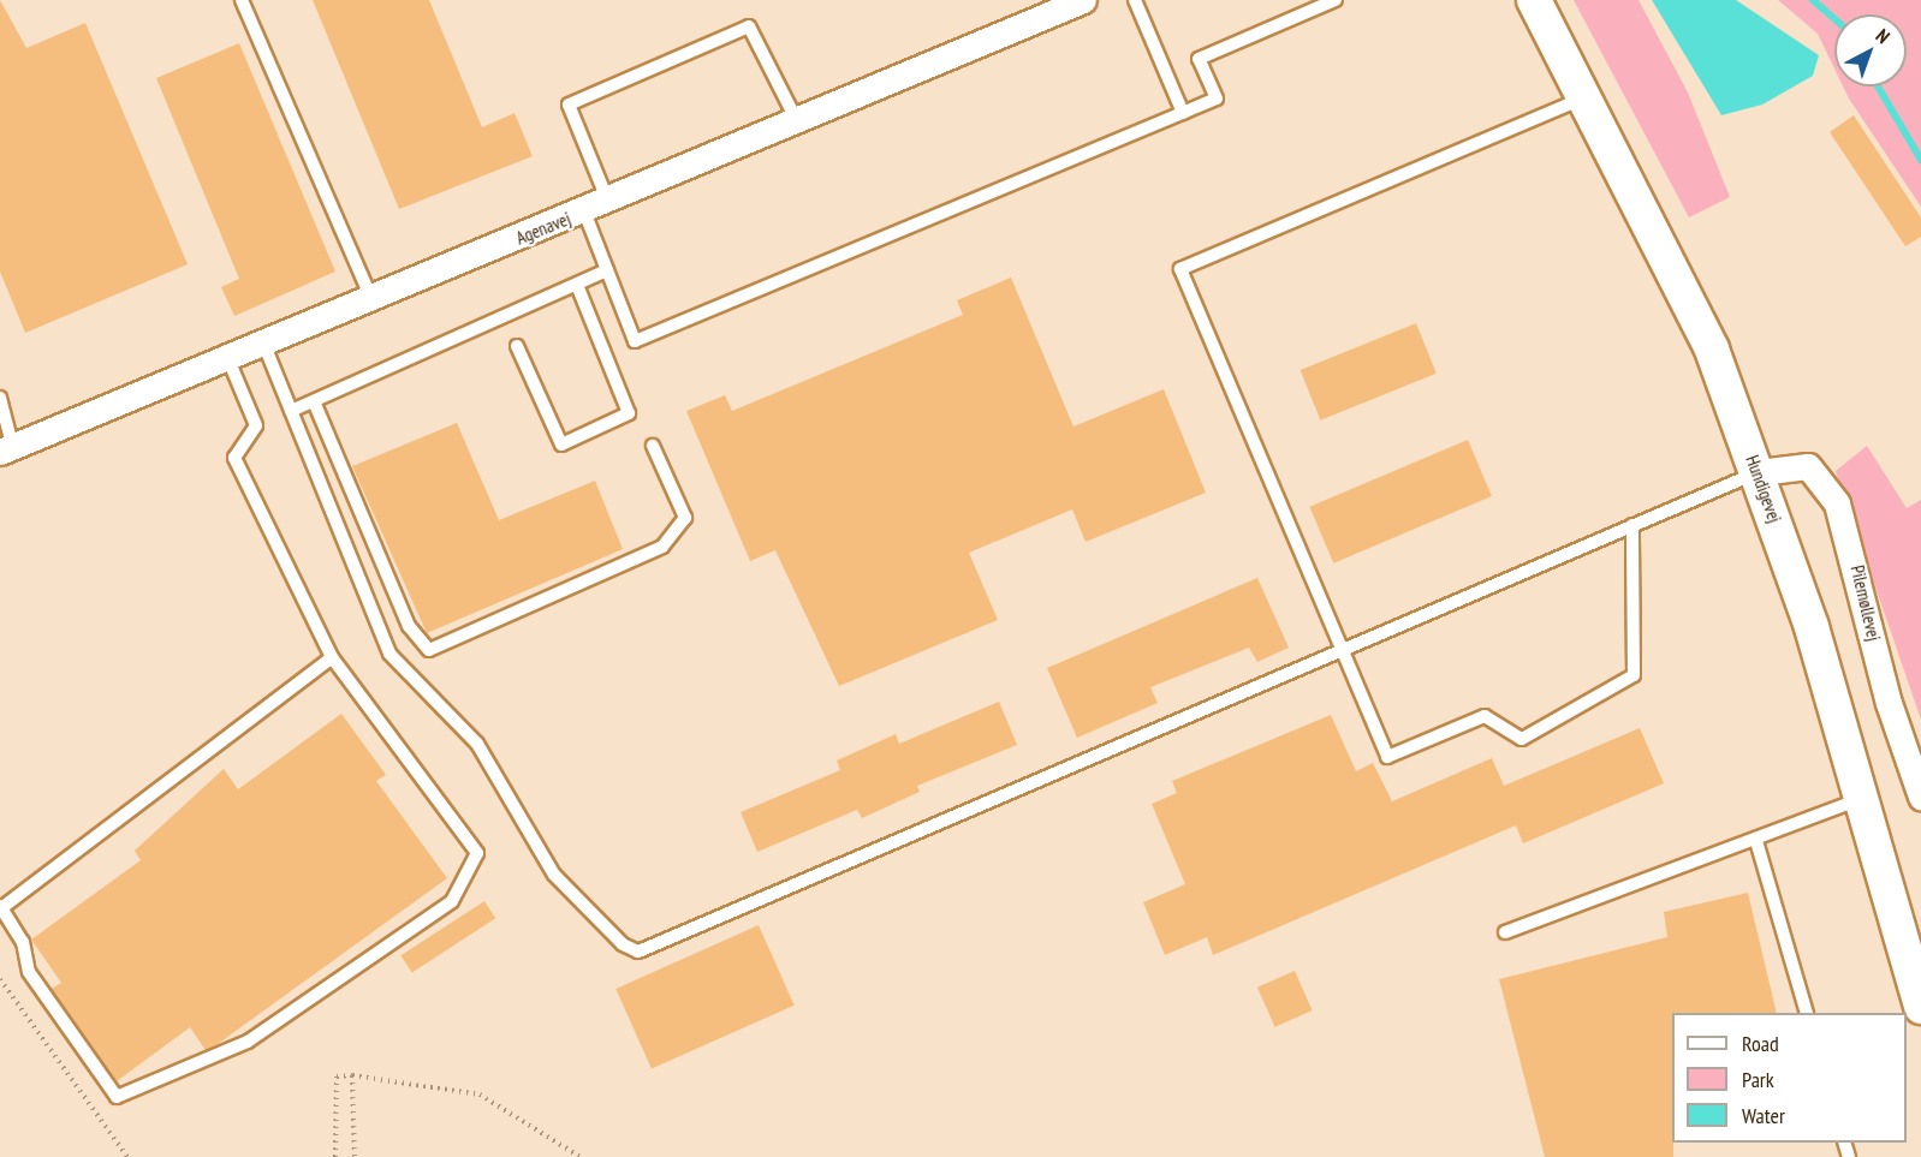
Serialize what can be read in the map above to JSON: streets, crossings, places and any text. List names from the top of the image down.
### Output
{
  "streets": {
    "street": ["Agenavej", "Hundigevej", "Pilemøllevej"]
  },
  "crossings": [
    ["Hundigevej", "Pilemøllevej"]
  ],
  "legend": ["Road", "Park", "Water"],
  "north": "top right"
}
